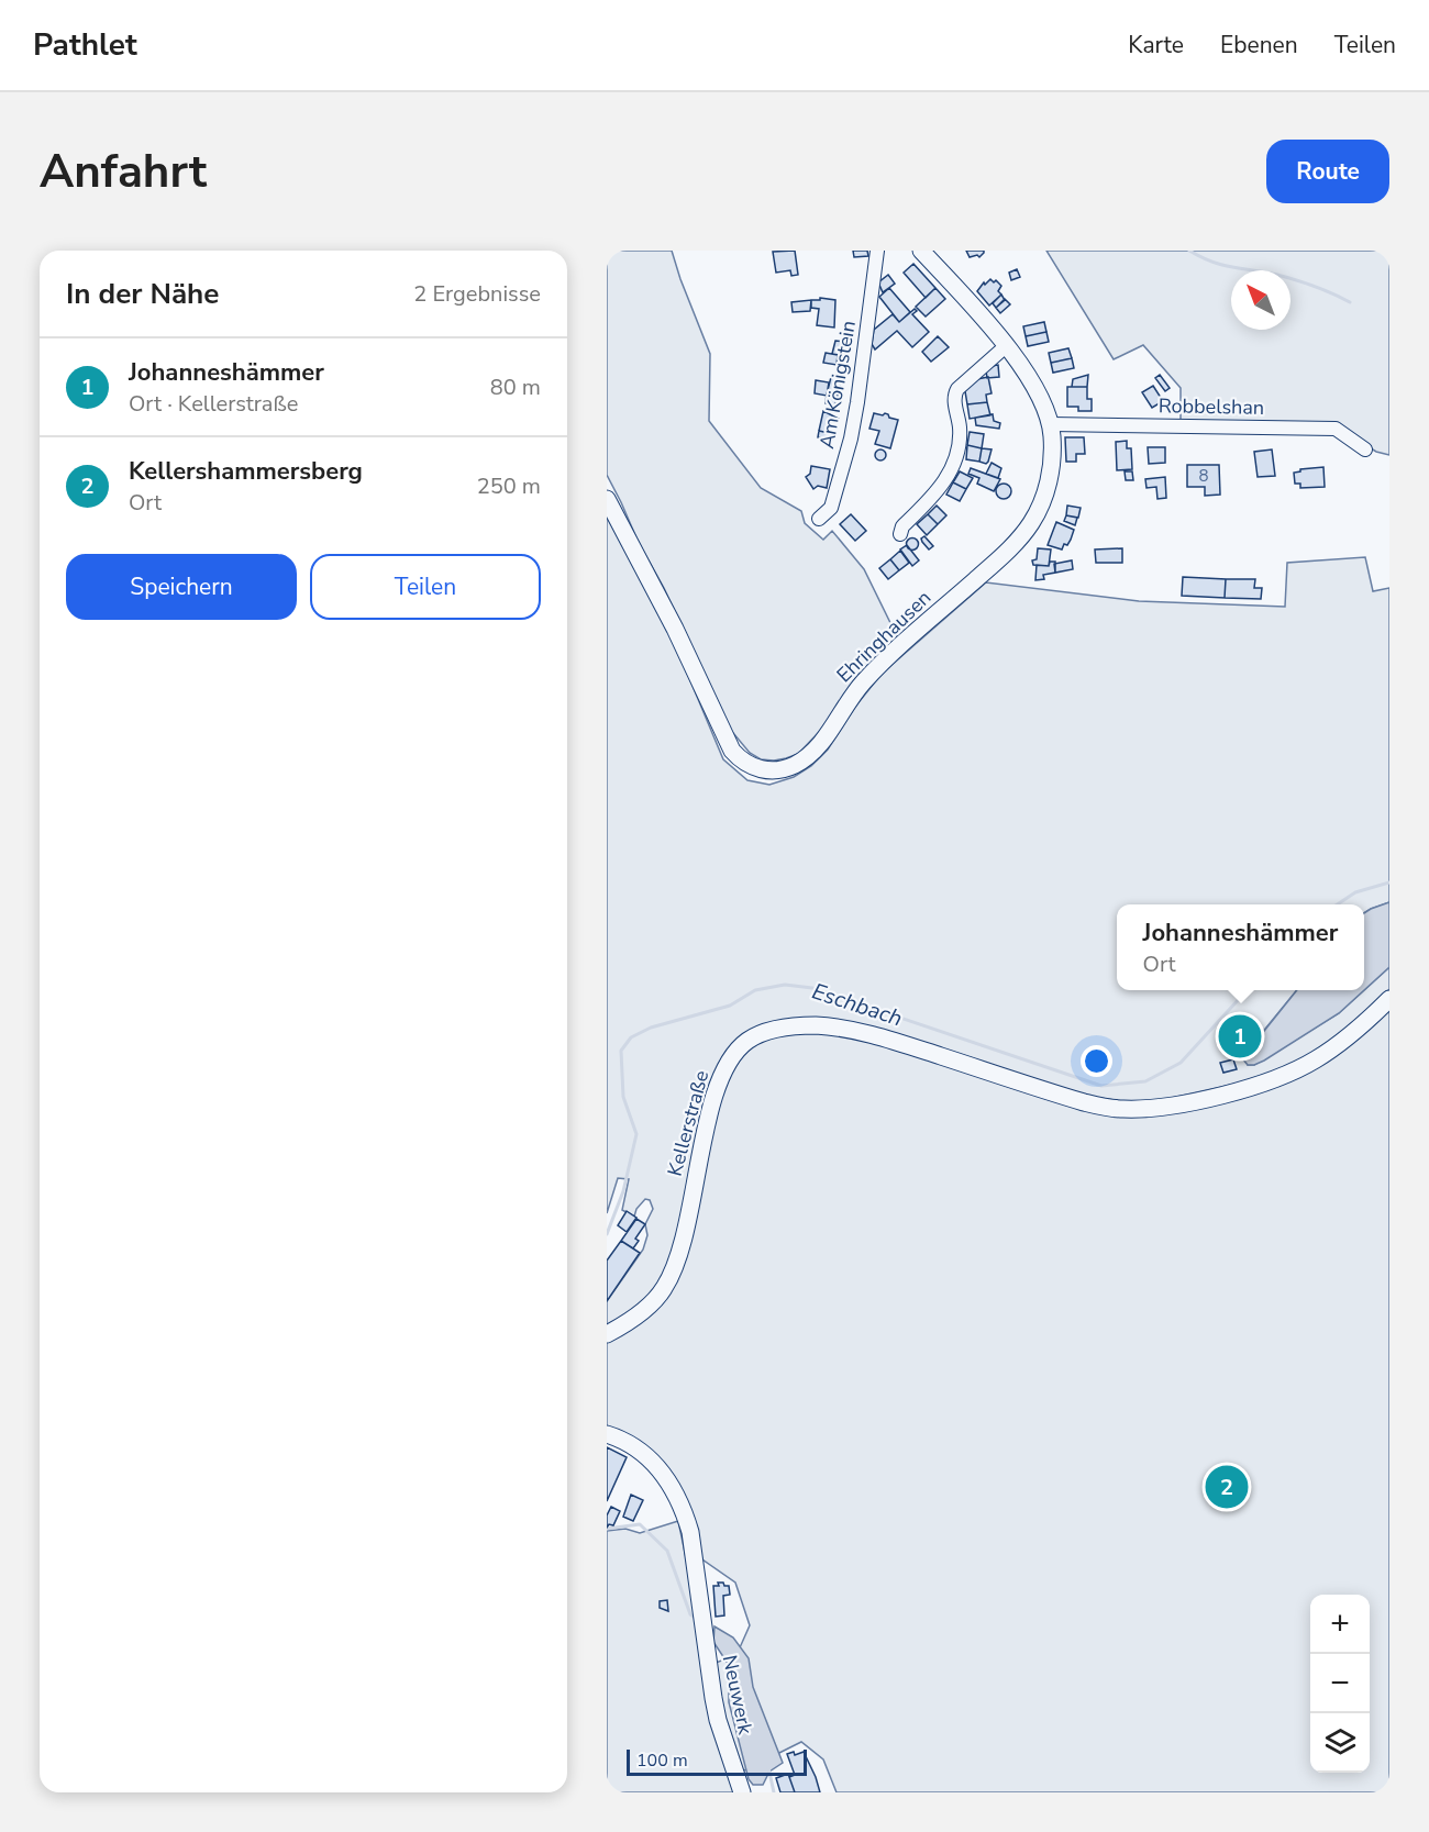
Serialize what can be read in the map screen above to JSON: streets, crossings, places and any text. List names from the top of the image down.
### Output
{
  "streets": {
    "main road": ["Ehringhausen", "Kellerstraße", "Neuwerk"],
    "street": ["Am Königstein", "Robbelshan"]
  },
  "crossings": [
    ["Robbelshan", "Ehringhausen"]
  ],
  "water": ["Eschbach"],
  "house_numbers": ["8"],
  "scale_bar": "100 m",
  "north": "top left",
  "page": {
    "header": "Pathlet",
    "nav": ["Karte", "Ebenen", "Teilen"],
    "buttons": [
      "Route",
      ["Speichern", "Teilen"]
    ],
    "title": "Anfahrt",
    "heading": ["In der Nähe", "2 Ergebnisse"],
    "list": [
      {
        "mark": "1",
        "name": "Johanneshämmer",
        "note": "Ort · Kellerstraße",
        "value": "80 m"
      },
      {
        "mark": "2",
        "name": "Kellershammersberg",
        "note": "Ort",
        "value": "250 m"
      }
    ],
    "popup": ["Johanneshämmer", "Ort"],
    "pins": ["1", "2"],
    "map_buttons": ["+", "−"],
    "scale": "100 m"
  }
}
